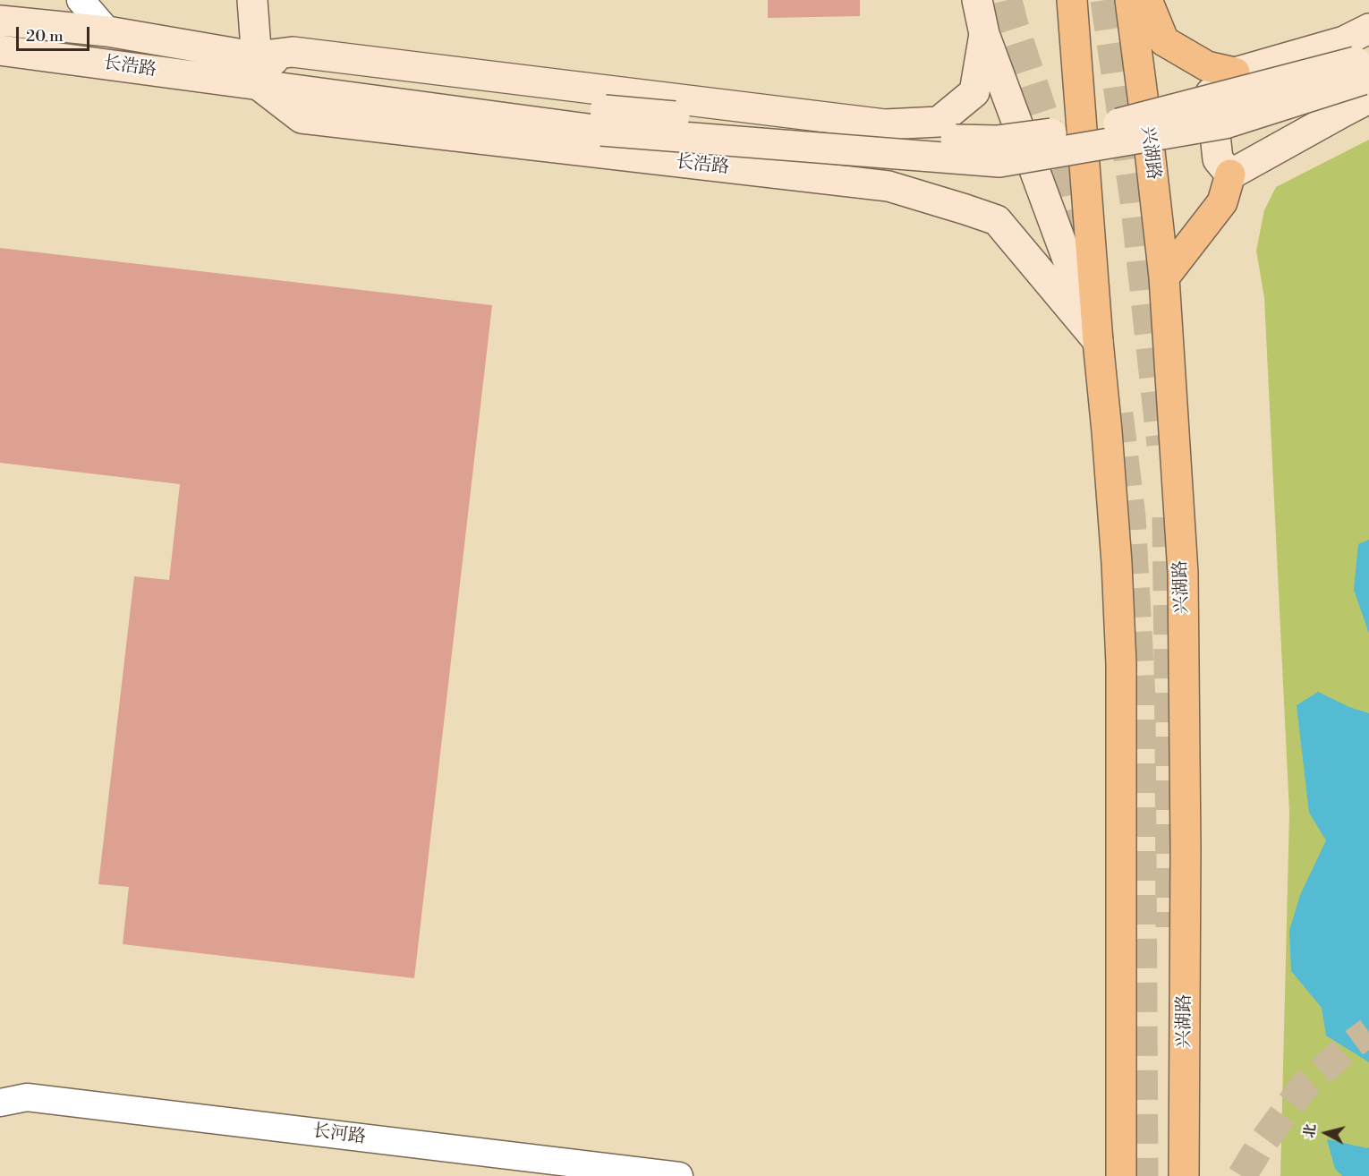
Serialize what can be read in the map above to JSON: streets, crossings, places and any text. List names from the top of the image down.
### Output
{
  "streets": {
    "main road": ["兴湖路"],
    "street": ["长浩路", "长河路"]
  },
  "scale_bar": "20 m",
  "north": "left"
}
